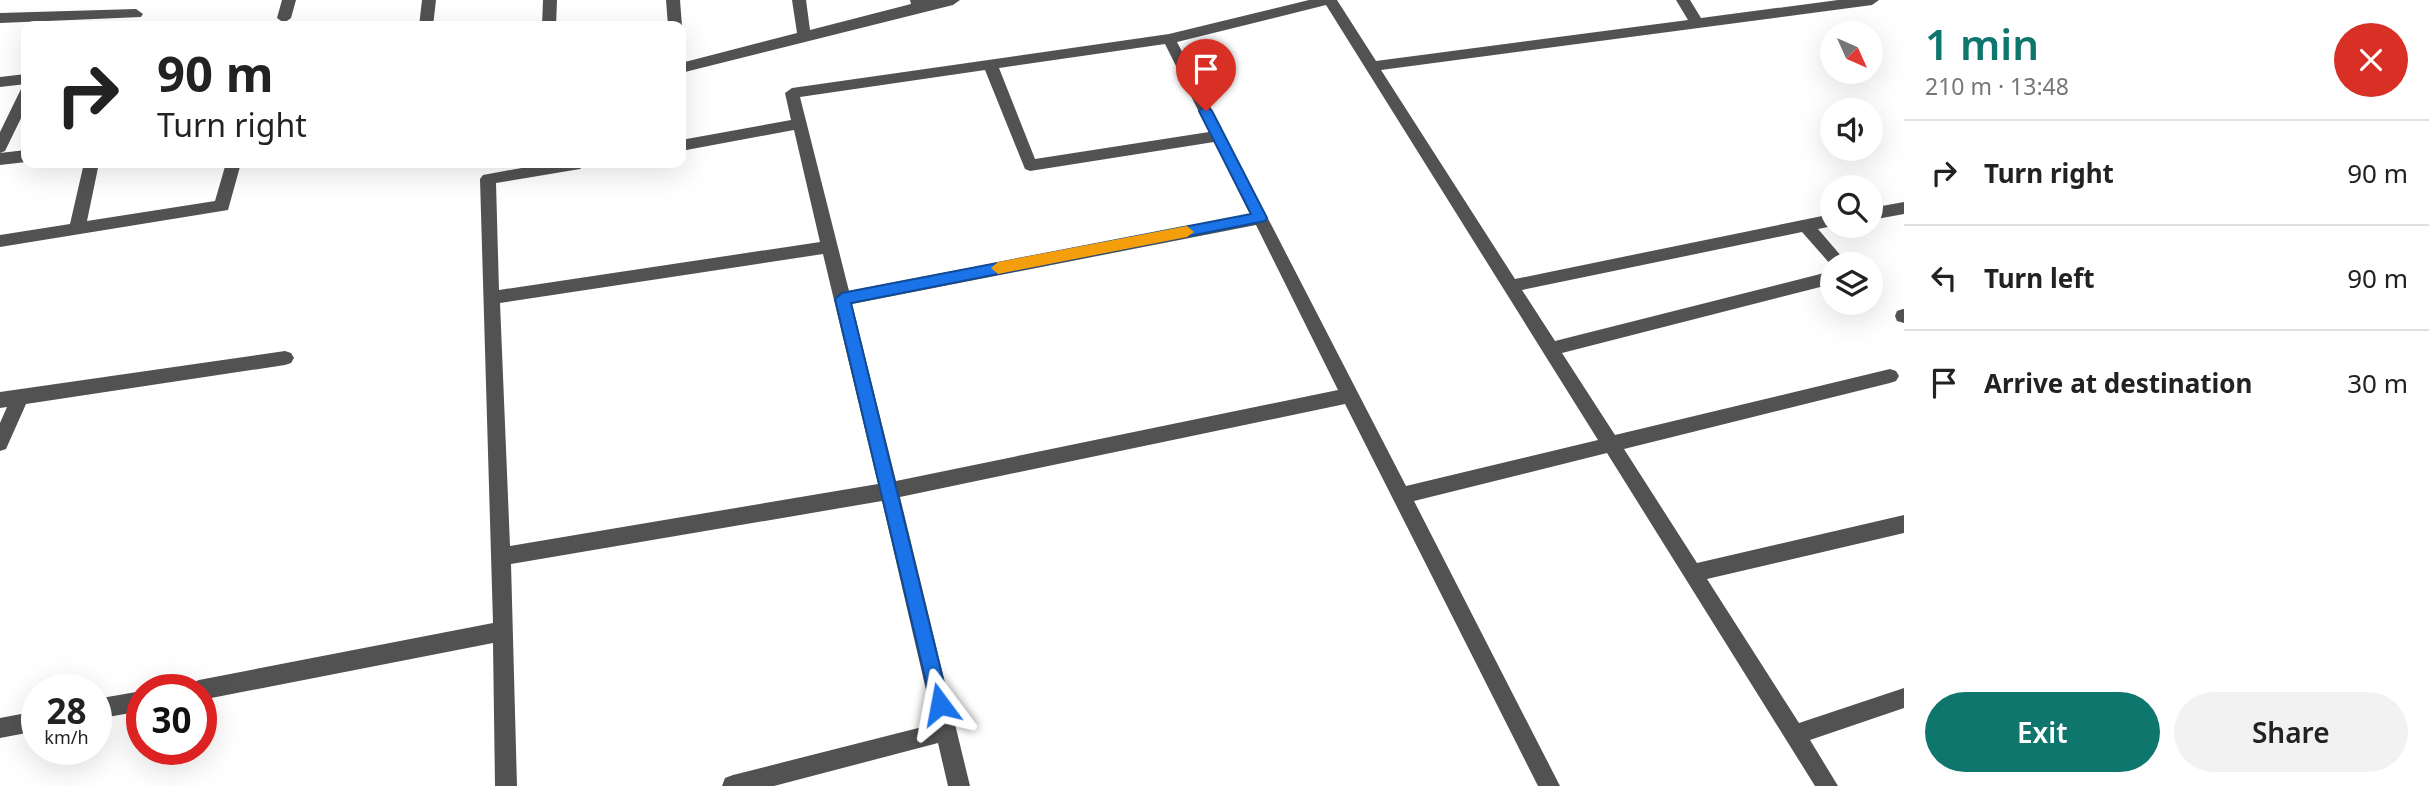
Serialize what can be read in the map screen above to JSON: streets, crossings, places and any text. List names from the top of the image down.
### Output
{
  "north": "bottom right",
  "page": {
    "heading": ["1 min", "210 m · 13:48"],
    "turn": ["90 m", "Turn right"],
    "list": [
      {
        "name": "Turn right",
        "value": "90 m"
      },
      {
        "name": "Turn left",
        "value": "90 m"
      },
      {
        "name": "Arrive at destination",
        "value": "30 m"
      }
    ],
    "speed": "28 km/h",
    "limit": "30",
    "buttons": ["Exit", "Share"]
  }
}
